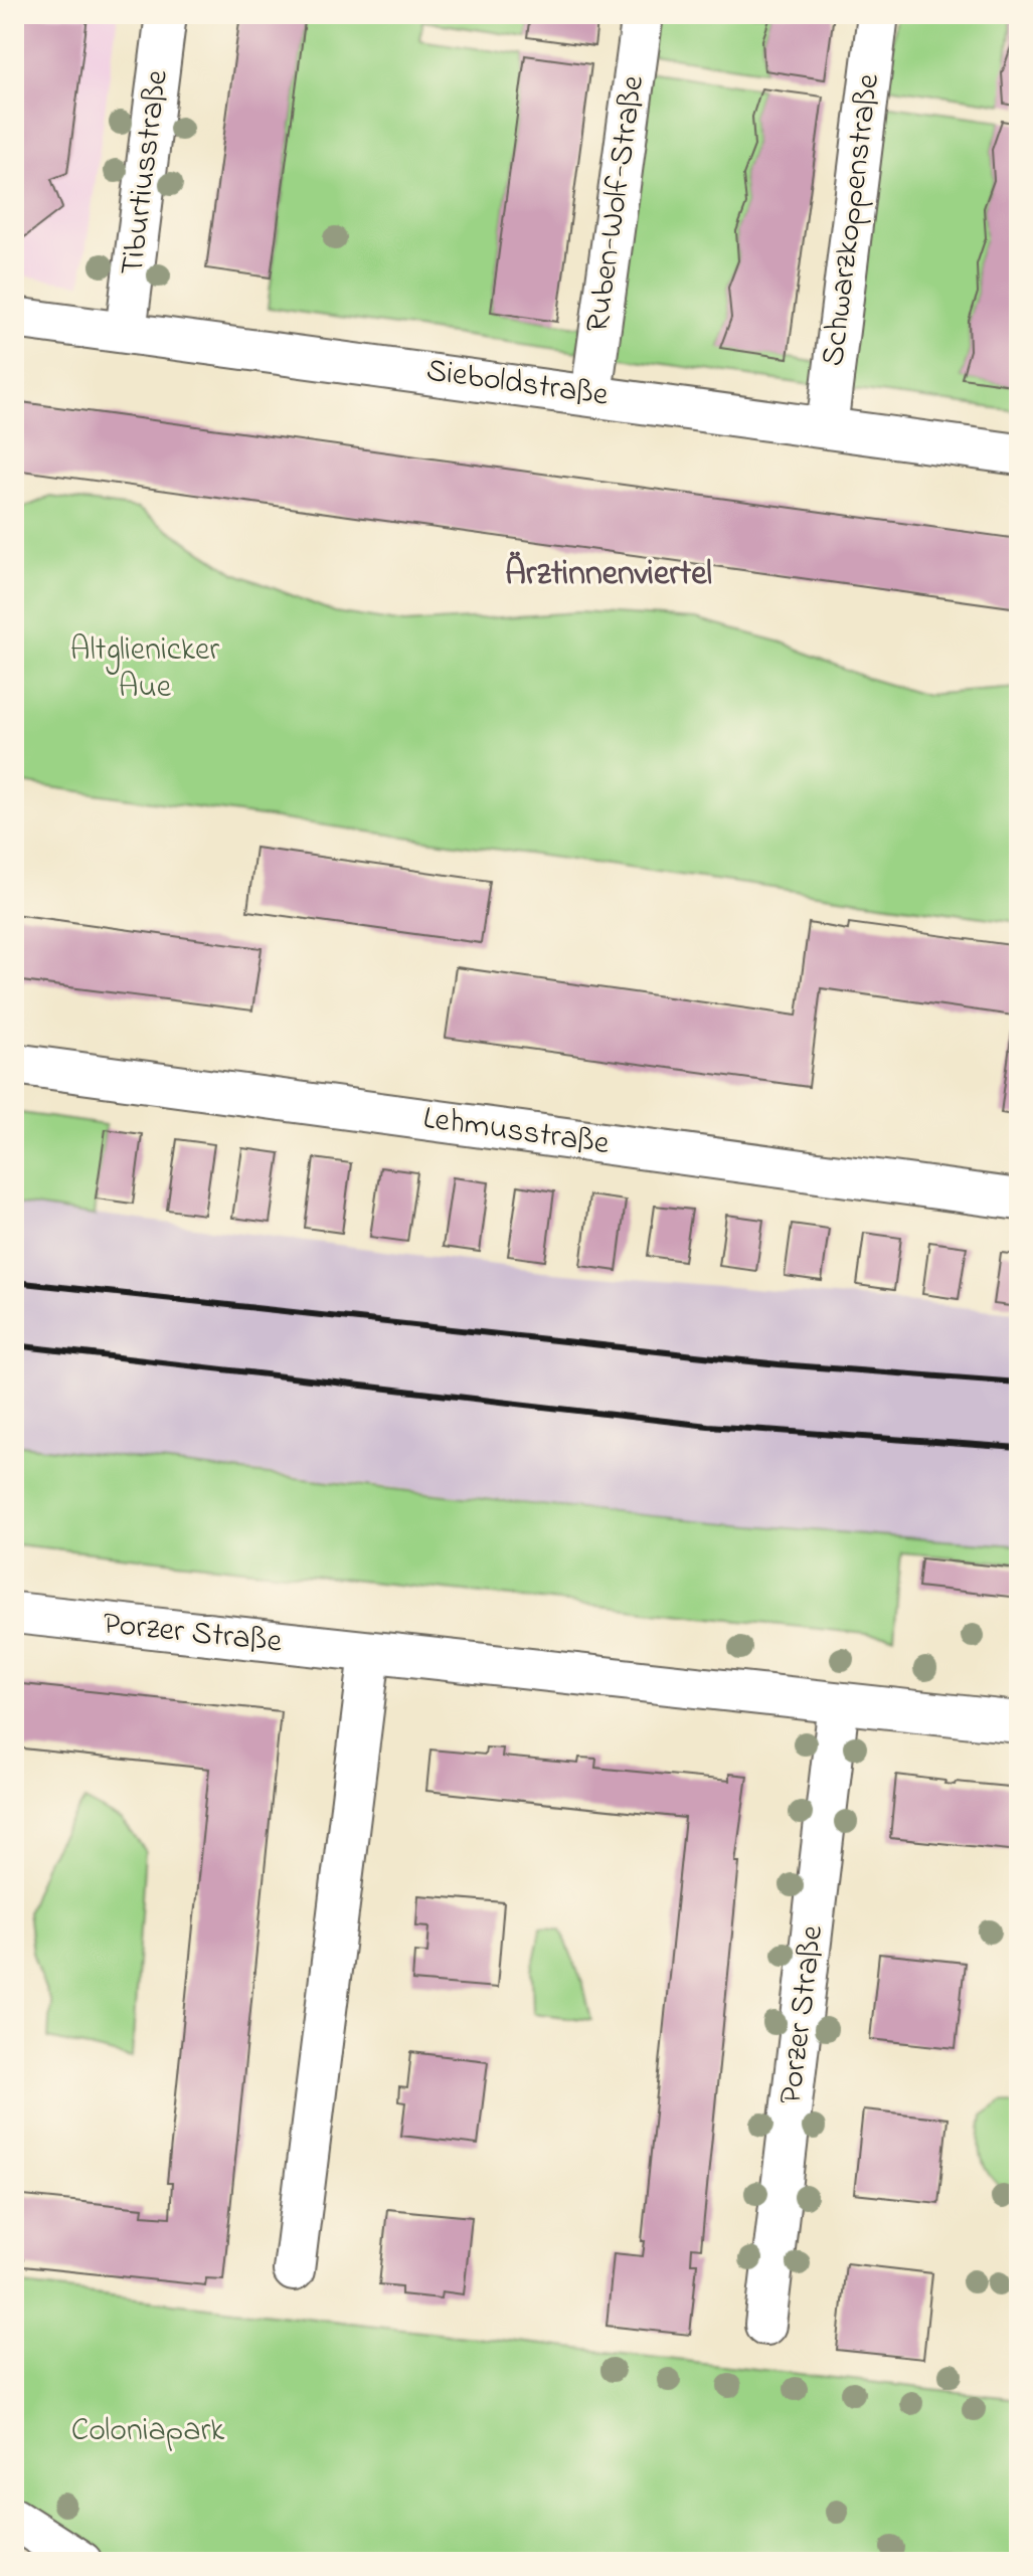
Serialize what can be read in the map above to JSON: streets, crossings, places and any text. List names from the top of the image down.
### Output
{
  "streets": {
    "street": [
      "Tiburtiusstraße",
      "Ruben-Wolf-Straße",
      "Schwarzkoppenstraße",
      "Sieboldstraße",
      "Lehmusstraße",
      "Porzer Straße"
    ]
  },
  "crossings": [
    ["Tiburtiusstraße", "Sieboldstraße"],
    ["Ruben-Wolf-Straße", "Sieboldstraße"],
    ["Schwarzkoppenstraße", "Sieboldstraße"]
  ],
  "districts": ["Ärztinnenviertel"],
  "parks": ["Altglienicker Aue", "Coloniapark"]
}
